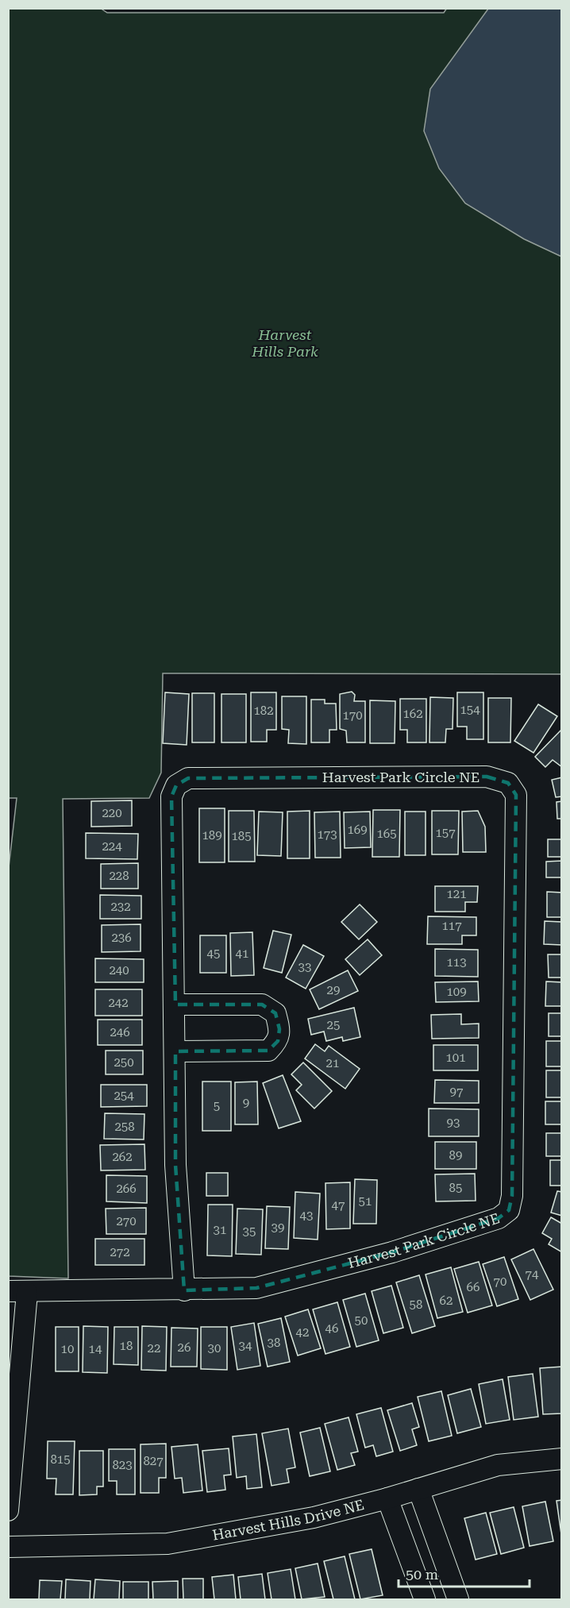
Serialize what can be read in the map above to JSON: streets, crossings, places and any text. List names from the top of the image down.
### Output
{
  "streets": {
    "street": ["Harvest Park Circle NE", "Harvest Hills Drive NE"]
  },
  "parks": ["Harvest Hills Park"],
  "house_numbers": [
    "154",
    "182",
    "162",
    "170",
    "220",
    "169",
    "157",
    "165",
    "173",
    "189",
    "185",
    "224",
    "228",
    "121",
    "232",
    "117",
    "236",
    "45",
    "41",
    "113",
    "33",
    "240",
    "29",
    "109",
    "242",
    "25",
    "246",
    "101",
    "250",
    "21",
    "97",
    "254",
    "9",
    "5",
    "93",
    "258",
    "89",
    "262",
    "85",
    "266",
    "51",
    "47",
    "43",
    "270",
    "39",
    "31",
    "35",
    "272",
    "74",
    "70",
    "66",
    "62",
    "58",
    "50",
    "46",
    "42",
    "38",
    "18",
    "34",
    "26",
    "22",
    "30",
    "10",
    "14",
    "815",
    "827",
    "823"
  ],
  "scale_bar": "50 m"
}
